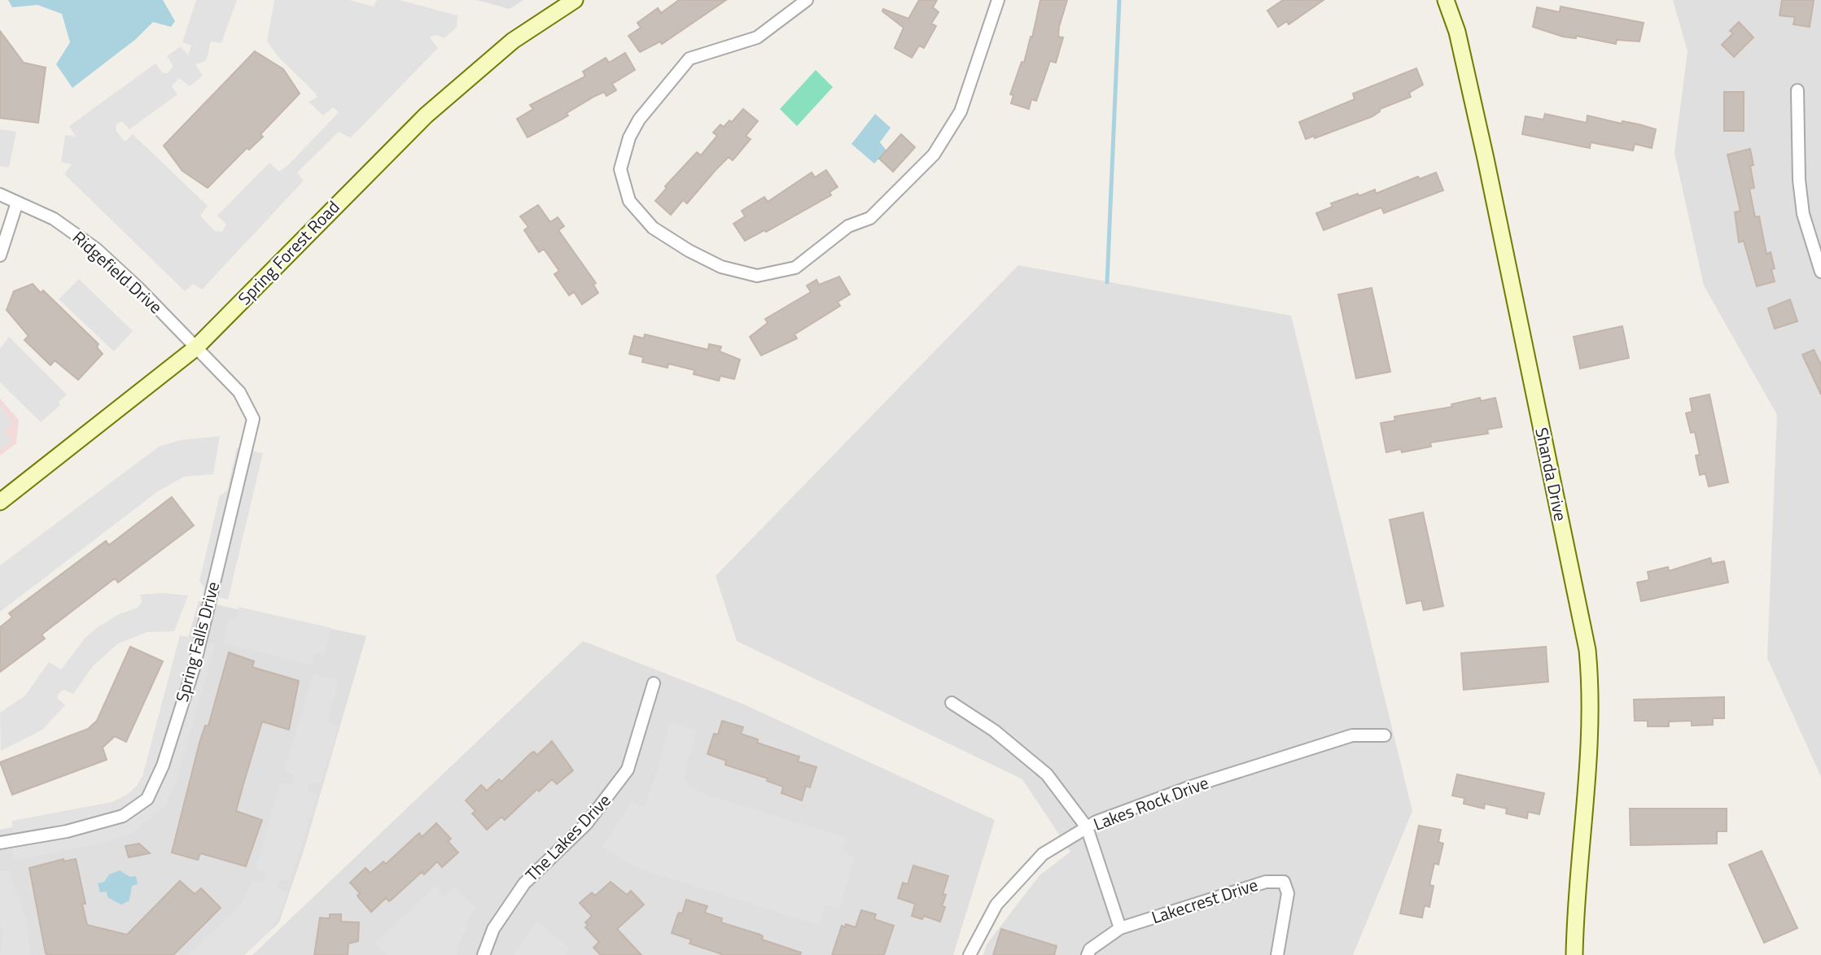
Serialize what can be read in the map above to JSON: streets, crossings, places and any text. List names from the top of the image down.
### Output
{
  "streets": {
    "street": [
      "Spring Forest Road",
      "Ridgefield Drive",
      "Shanda Drive",
      "Spring Falls Drive",
      "Lakes Rock Drive",
      "The Lakes Drive",
      "Lakecrest Drive"
    ]
  },
  "crossings": [
    ["Spring Forest Road", "Ridgefield Drive"],
    ["Spring Forest Road", "Spring Falls Drive"],
    ["Ridgefield Drive", "Spring Falls Drive"]
  ]
}
